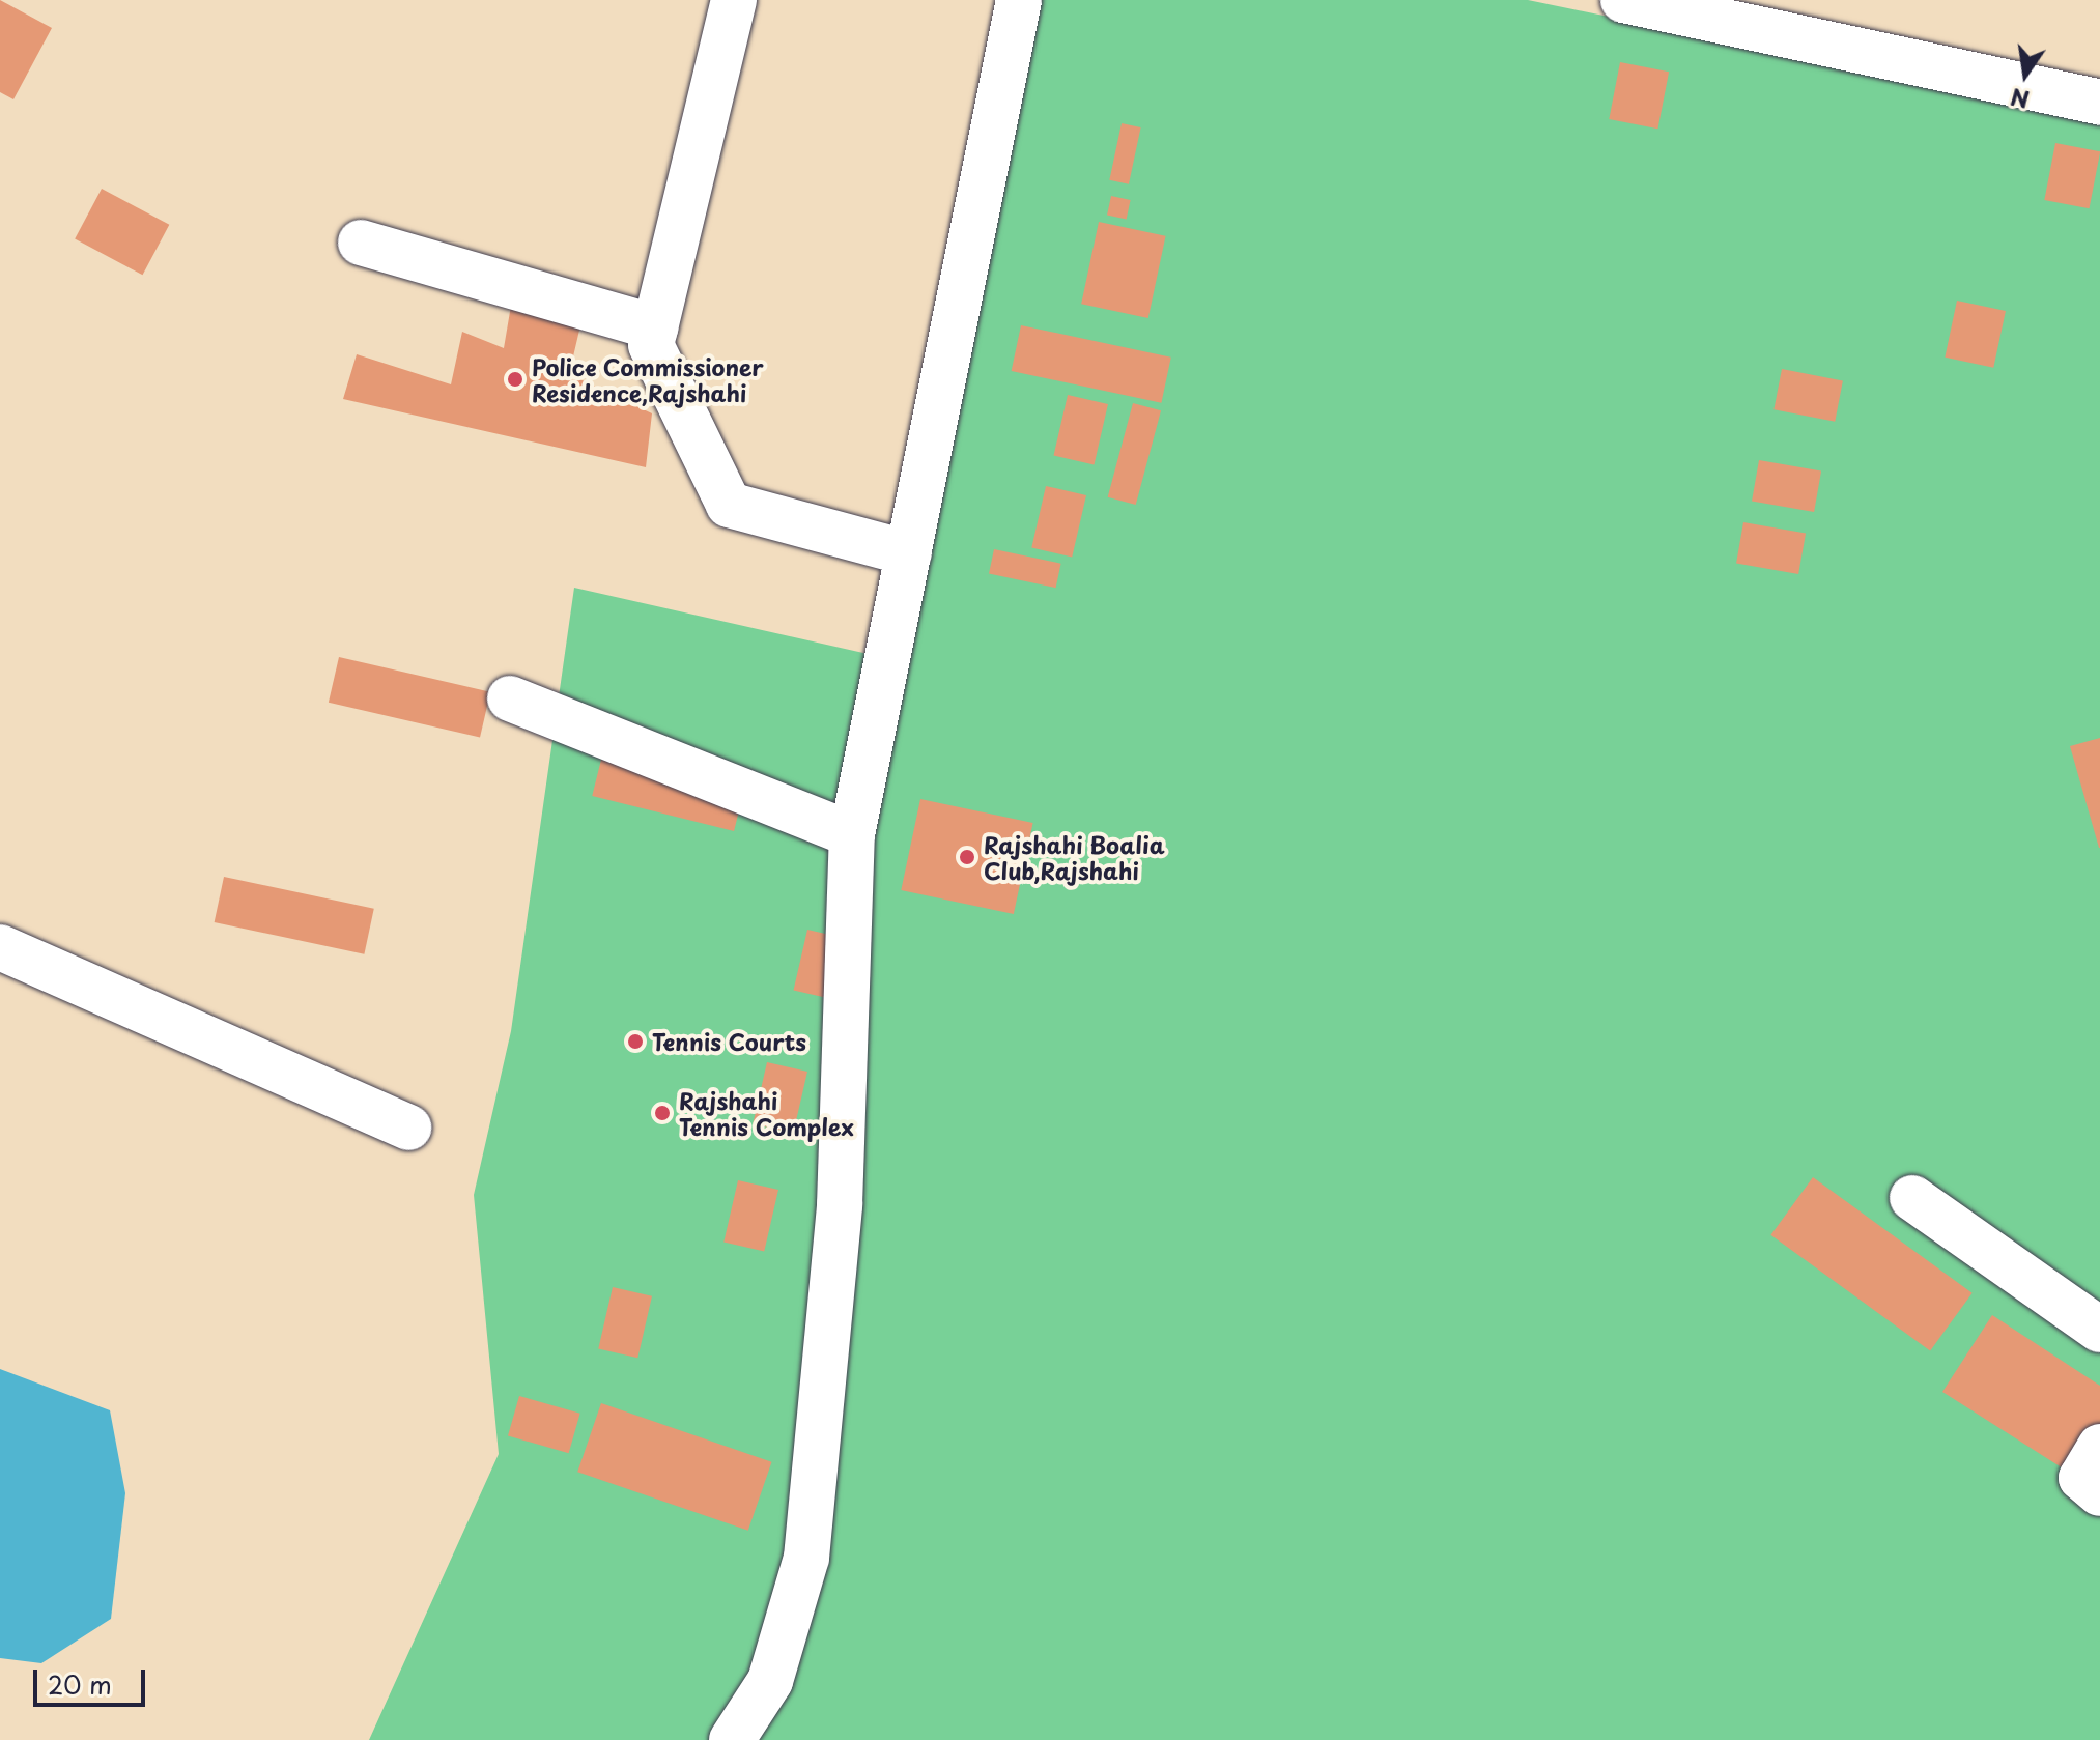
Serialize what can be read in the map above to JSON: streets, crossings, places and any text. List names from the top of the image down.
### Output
{
  "places": [
    "Police Commissioner Residence,Rajshahi",
    "Rajshahi Boalia Club,Rajshahi",
    "Tennis Courts",
    "Rajshahi Tennis Complex"
  ],
  "scale_bar": "20 m",
  "north": "bottom"
}
